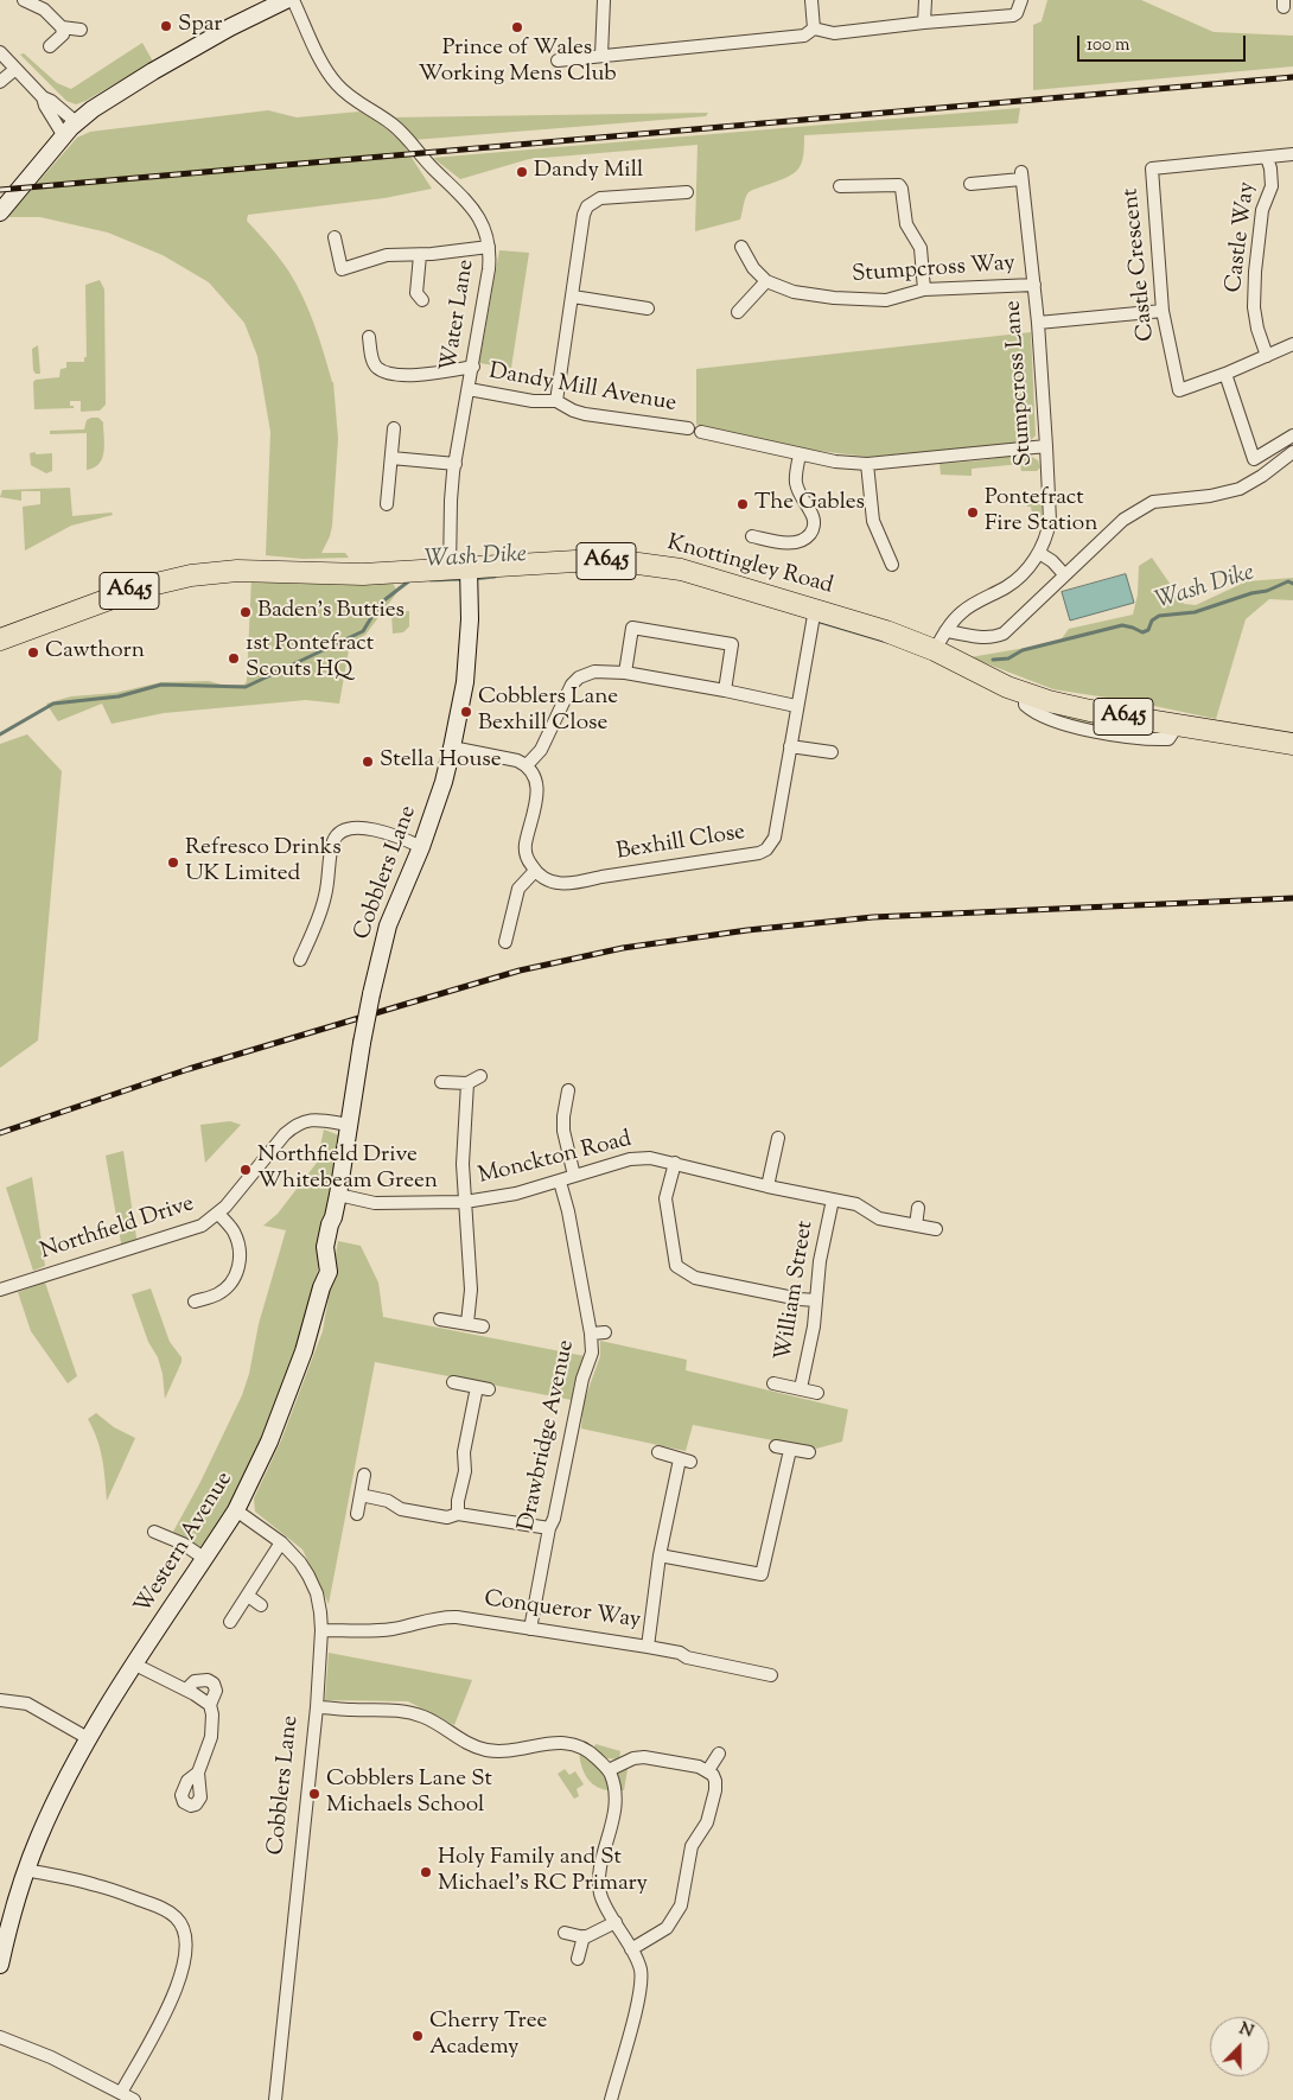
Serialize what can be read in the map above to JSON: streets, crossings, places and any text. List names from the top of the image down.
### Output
{
  "streets": {
    "highway": ["A645", "Knottingley Road"],
    "street": [
      "Castle Way",
      "Castle Crescent",
      "Stumpcross Way",
      "Water Lane",
      "Stumpcross Lane",
      "Dandy Mill Avenue",
      "Bexhill Close",
      "Cobblers Lane",
      "Monckton Road",
      "Northfield Drive",
      "William Street",
      "Drawbridge Avenue",
      "Western Avenue",
      "Conqueror Way"
    ]
  },
  "crossings": [
    ["Castle Way", "Castle Crescent"],
    ["Stumpcross Way", "Stumpcross Lane"],
    ["Water Lane", "Dandy Mill Avenue"],
    ["Water Lane", "Knottingley Road"],
    ["Water Lane", "Cobblers Lane"],
    ["Stumpcross Lane", "Knottingley Road"],
    ["Knottingley Road", "Bexhill Close"],
    ["Knottingley Road", "Cobblers Lane"],
    ["Cobblers Lane", "Northfield Drive"],
    ["Cobblers Lane", "Western Avenue"],
    ["Cobblers Lane", "Conqueror Way"],
    ["Monckton Road", "William Street"],
    ["Monckton Road", "Drawbridge Avenue"],
    ["Monckton Road", "Western Avenue"],
    ["Northfield Drive", "Western Avenue"],
    ["Drawbridge Avenue", "Conqueror Way"]
  ],
  "water": ["Wash Dike"],
  "places": [
    "Spar",
    "Prince of Wales Working Mens Club",
    "Dandy Mill",
    "The Gables",
    "Pontefract Fire Station",
    "Baden's Butties",
    "Cawthorn",
    "1st Pontefract Scouts HQ",
    "Cobblers Lane Bexhill Close",
    "Stella House",
    "Refresco Drinks UK Limited",
    "Northfield Drive Whitebeam Green",
    "Cobblers Lane St Michaels School",
    "Holy Family and St Michael's RC Primary",
    "Cherry Tree Academy"
  ],
  "scale_bar": "100 m",
  "north": "top"
}
